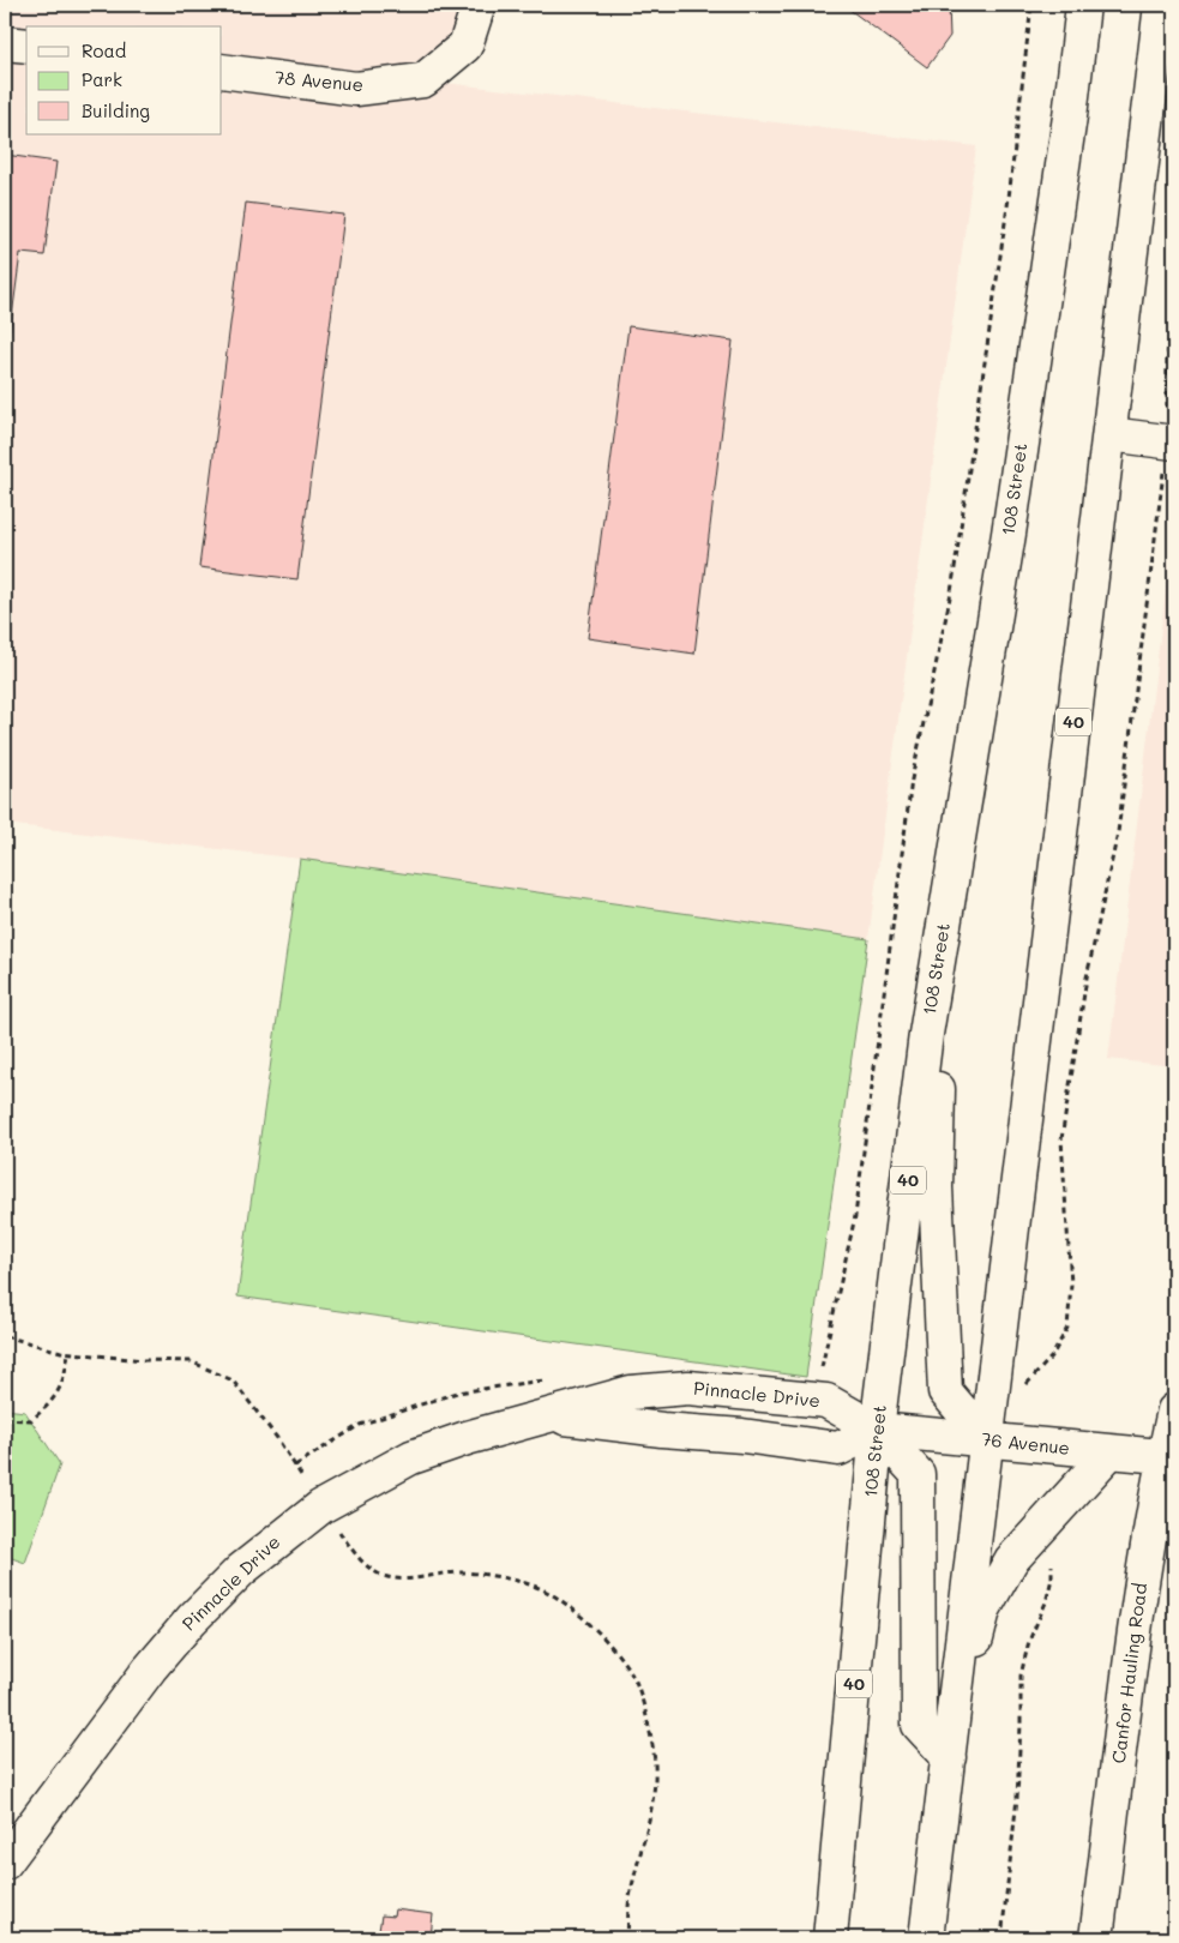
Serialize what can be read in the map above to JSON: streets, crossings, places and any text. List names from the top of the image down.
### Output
{
  "streets": {
    "main road": [
      "78 Avenue",
      "108 Street",
      "40",
      "Pinnacle Drive",
      "76 Avenue",
      "Canfor Hauling Road"
    ]
  },
  "crossings": [
    ["108 Street", "Pinnacle Drive"],
    ["108 Street", "76 Avenue"],
    ["40", "76 Avenue"],
    ["Pinnacle Drive", "76 Avenue"],
    ["76 Avenue", "Canfor Hauling Road"]
  ],
  "legend": ["Road", "Park", "Building"]
}
